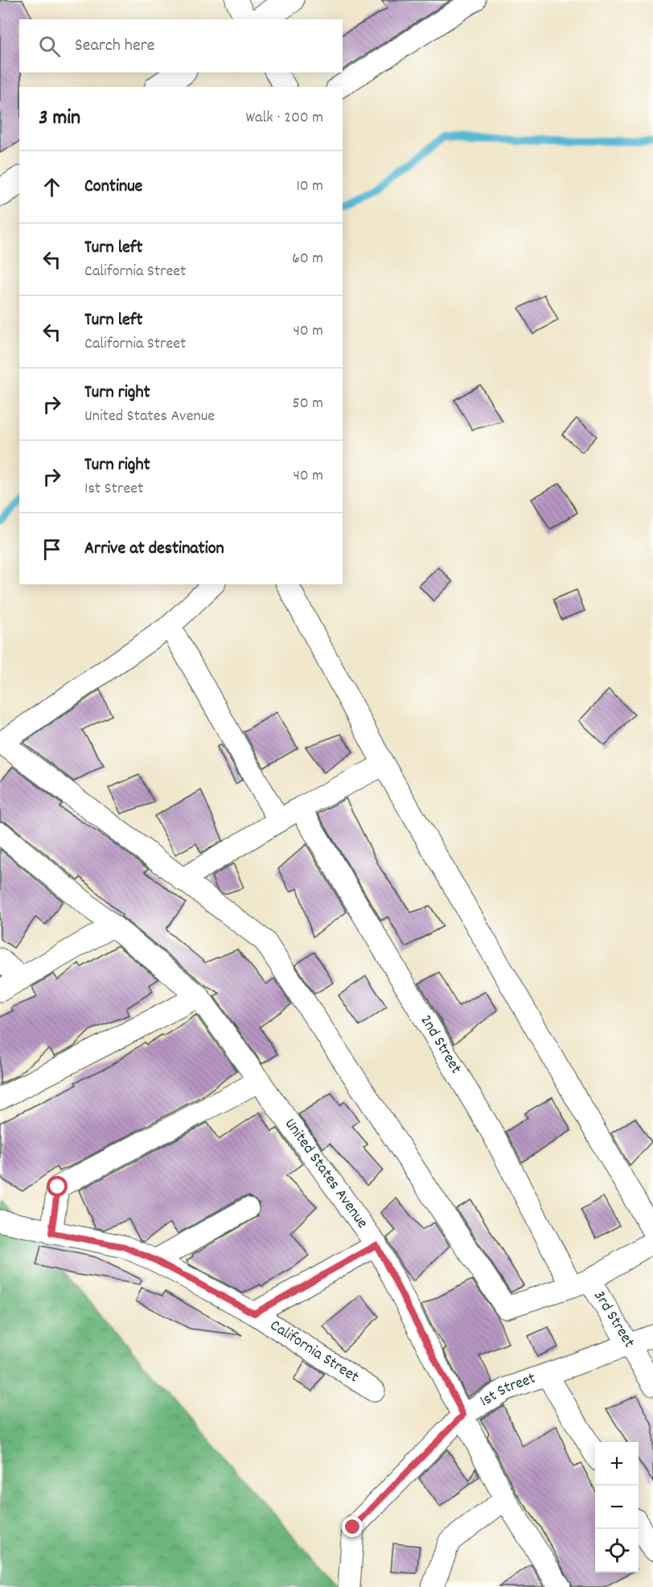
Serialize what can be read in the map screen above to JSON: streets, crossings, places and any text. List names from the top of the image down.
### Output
{
  "streets": {
    "street": [
      "2nd Street",
      "United States Avenue",
      "3rd Street",
      "California Street",
      "1st Street"
    ]
  },
  "crossings": [
    ["2nd Street", "3rd Street"],
    ["United States Avenue", "California Street"],
    ["United States Avenue", "1st Street"],
    ["3rd Street", "1st Street"]
  ],
  "page": {
    "search": "Search here",
    "heading": ["3 min", "Walk · 200 m"],
    "list": [
      ["Continue", "10 m"],
      ["Turn left", "California Street", "60 m"],
      ["Turn left", "California Street", "40 m"],
      ["Turn right", "United States Avenue", "50 m"],
      ["Turn right", "1st Street", "40 m"],
      "Arrive at destination"
    ],
    "map_buttons": ["+", "−"]
  }
}
